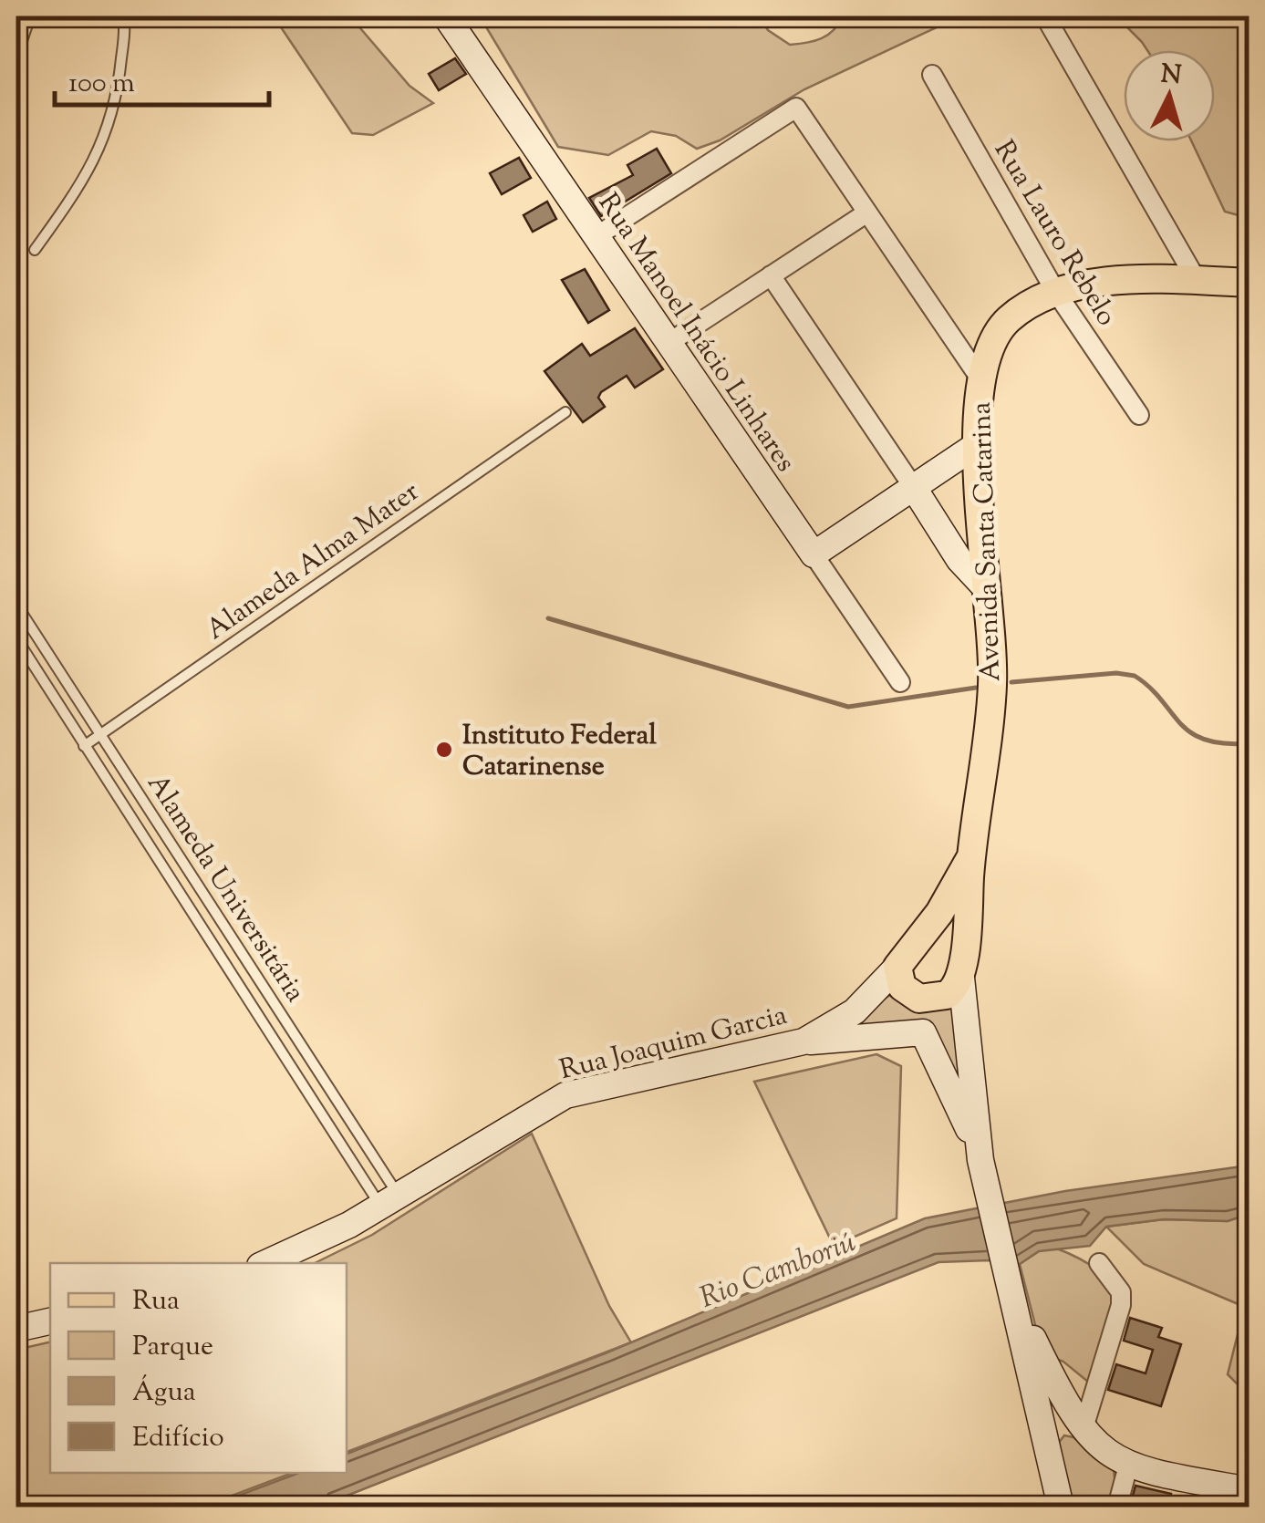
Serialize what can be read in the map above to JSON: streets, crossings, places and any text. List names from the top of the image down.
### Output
{
  "streets": {
    "main road": ["Rua Manoel Inácio Linhares", "Avenida Santa Catarina", "Rua Joaquim Garcia"],
    "street": ["Rua Lauro Rebelo"],
    "lane": ["Alameda Alma Mater", "Alameda Universitária"]
  },
  "crossings": [
    ["Rua Lauro Rebelo", "Avenida Santa Catarina"],
    ["Avenida Santa Catarina", "Rua Joaquim Garcia"],
    ["Alameda Alma Mater", "Alameda Universitária"],
    ["Alameda Universitária", "Rua Joaquim Garcia"]
  ],
  "water": ["Rio Camboriú"],
  "places": ["Instituto Federal Catarinense"],
  "legend": [
    "Rua",
    "Parque",
    "Água",
    "Edifício"
  ],
  "scale_bar": "100 m",
  "north": "top"
}
